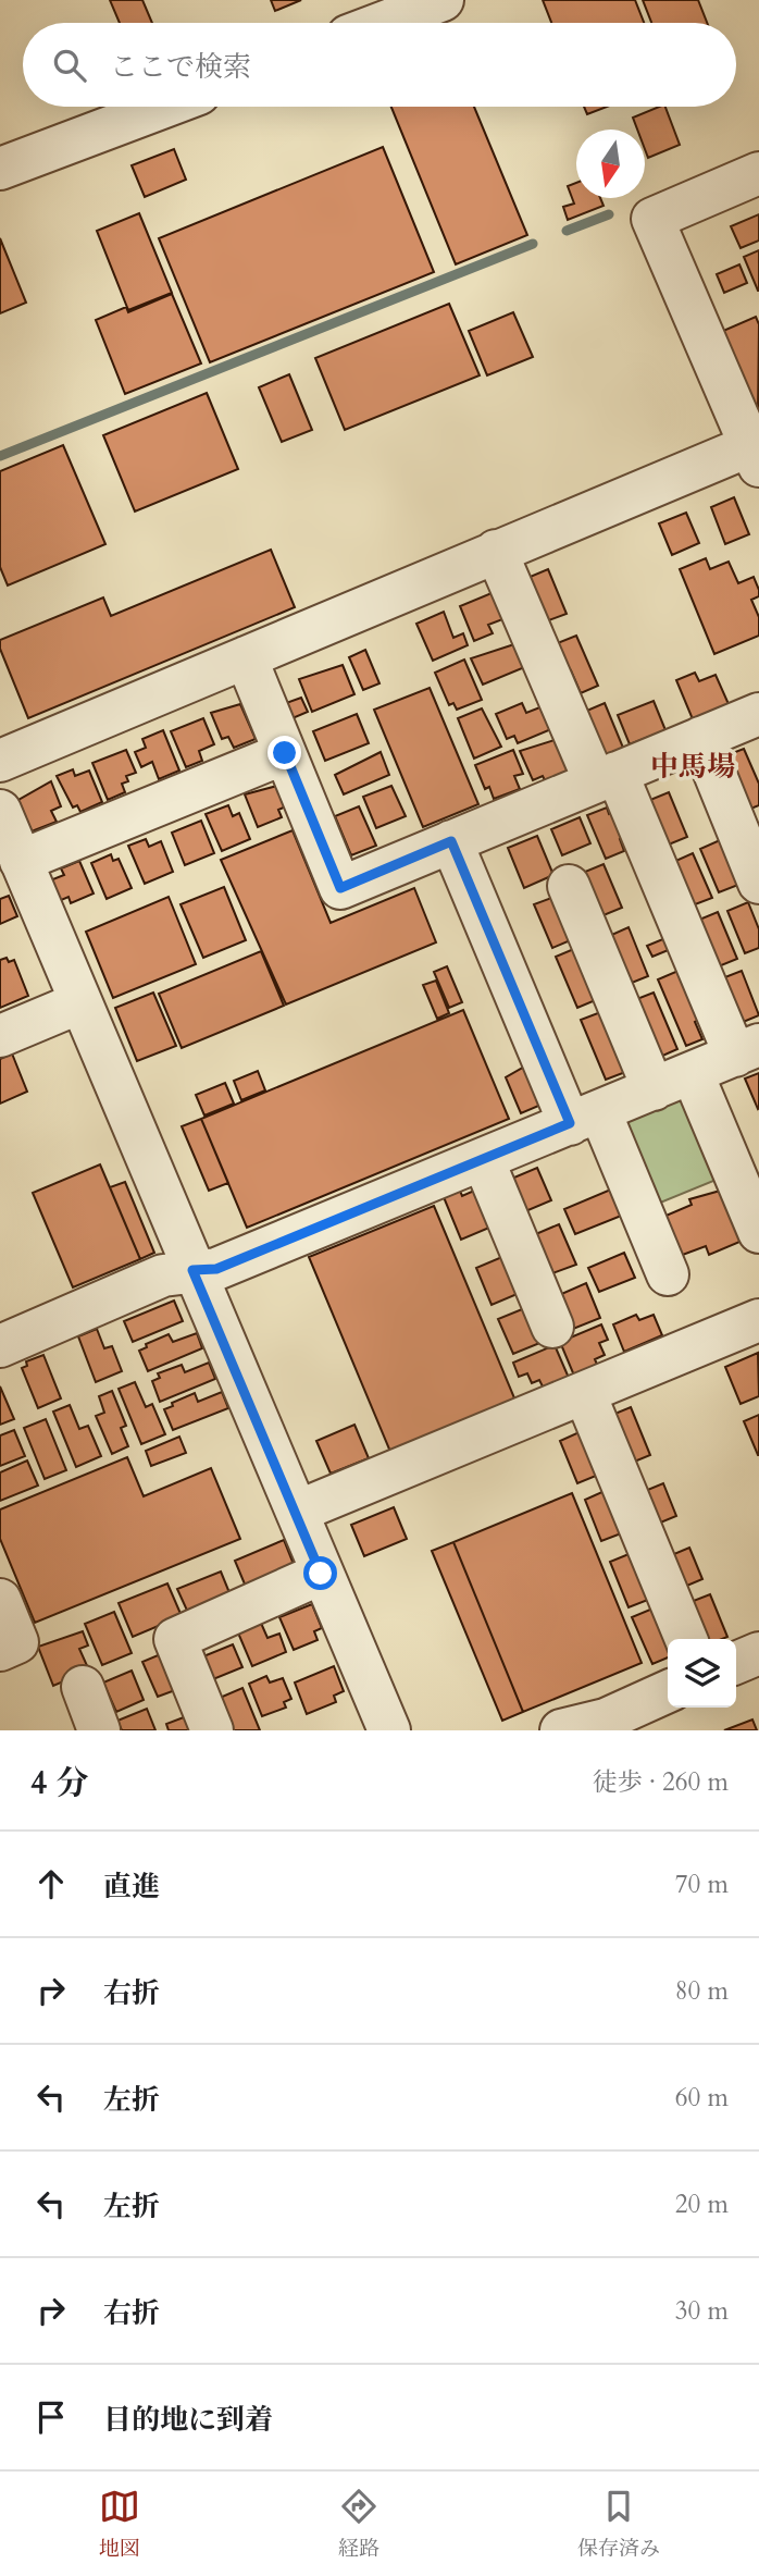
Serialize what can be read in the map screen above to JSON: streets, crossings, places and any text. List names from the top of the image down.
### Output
{
  "districts": ["中馬場"],
  "north": "bottom",
  "page": {
    "search": "ここで検索",
    "heading": ["4 分", "徒歩 · 260 m"],
    "list": [
      ["直進", "70 m"],
      ["右折", "80 m"],
      ["左折", "60 m"],
      ["左折", "20 m"],
      ["右折", "30 m"],
      "目的地に到着"
    ],
    "nav": ["地図", "経路", "保存済み"]
  }
}
